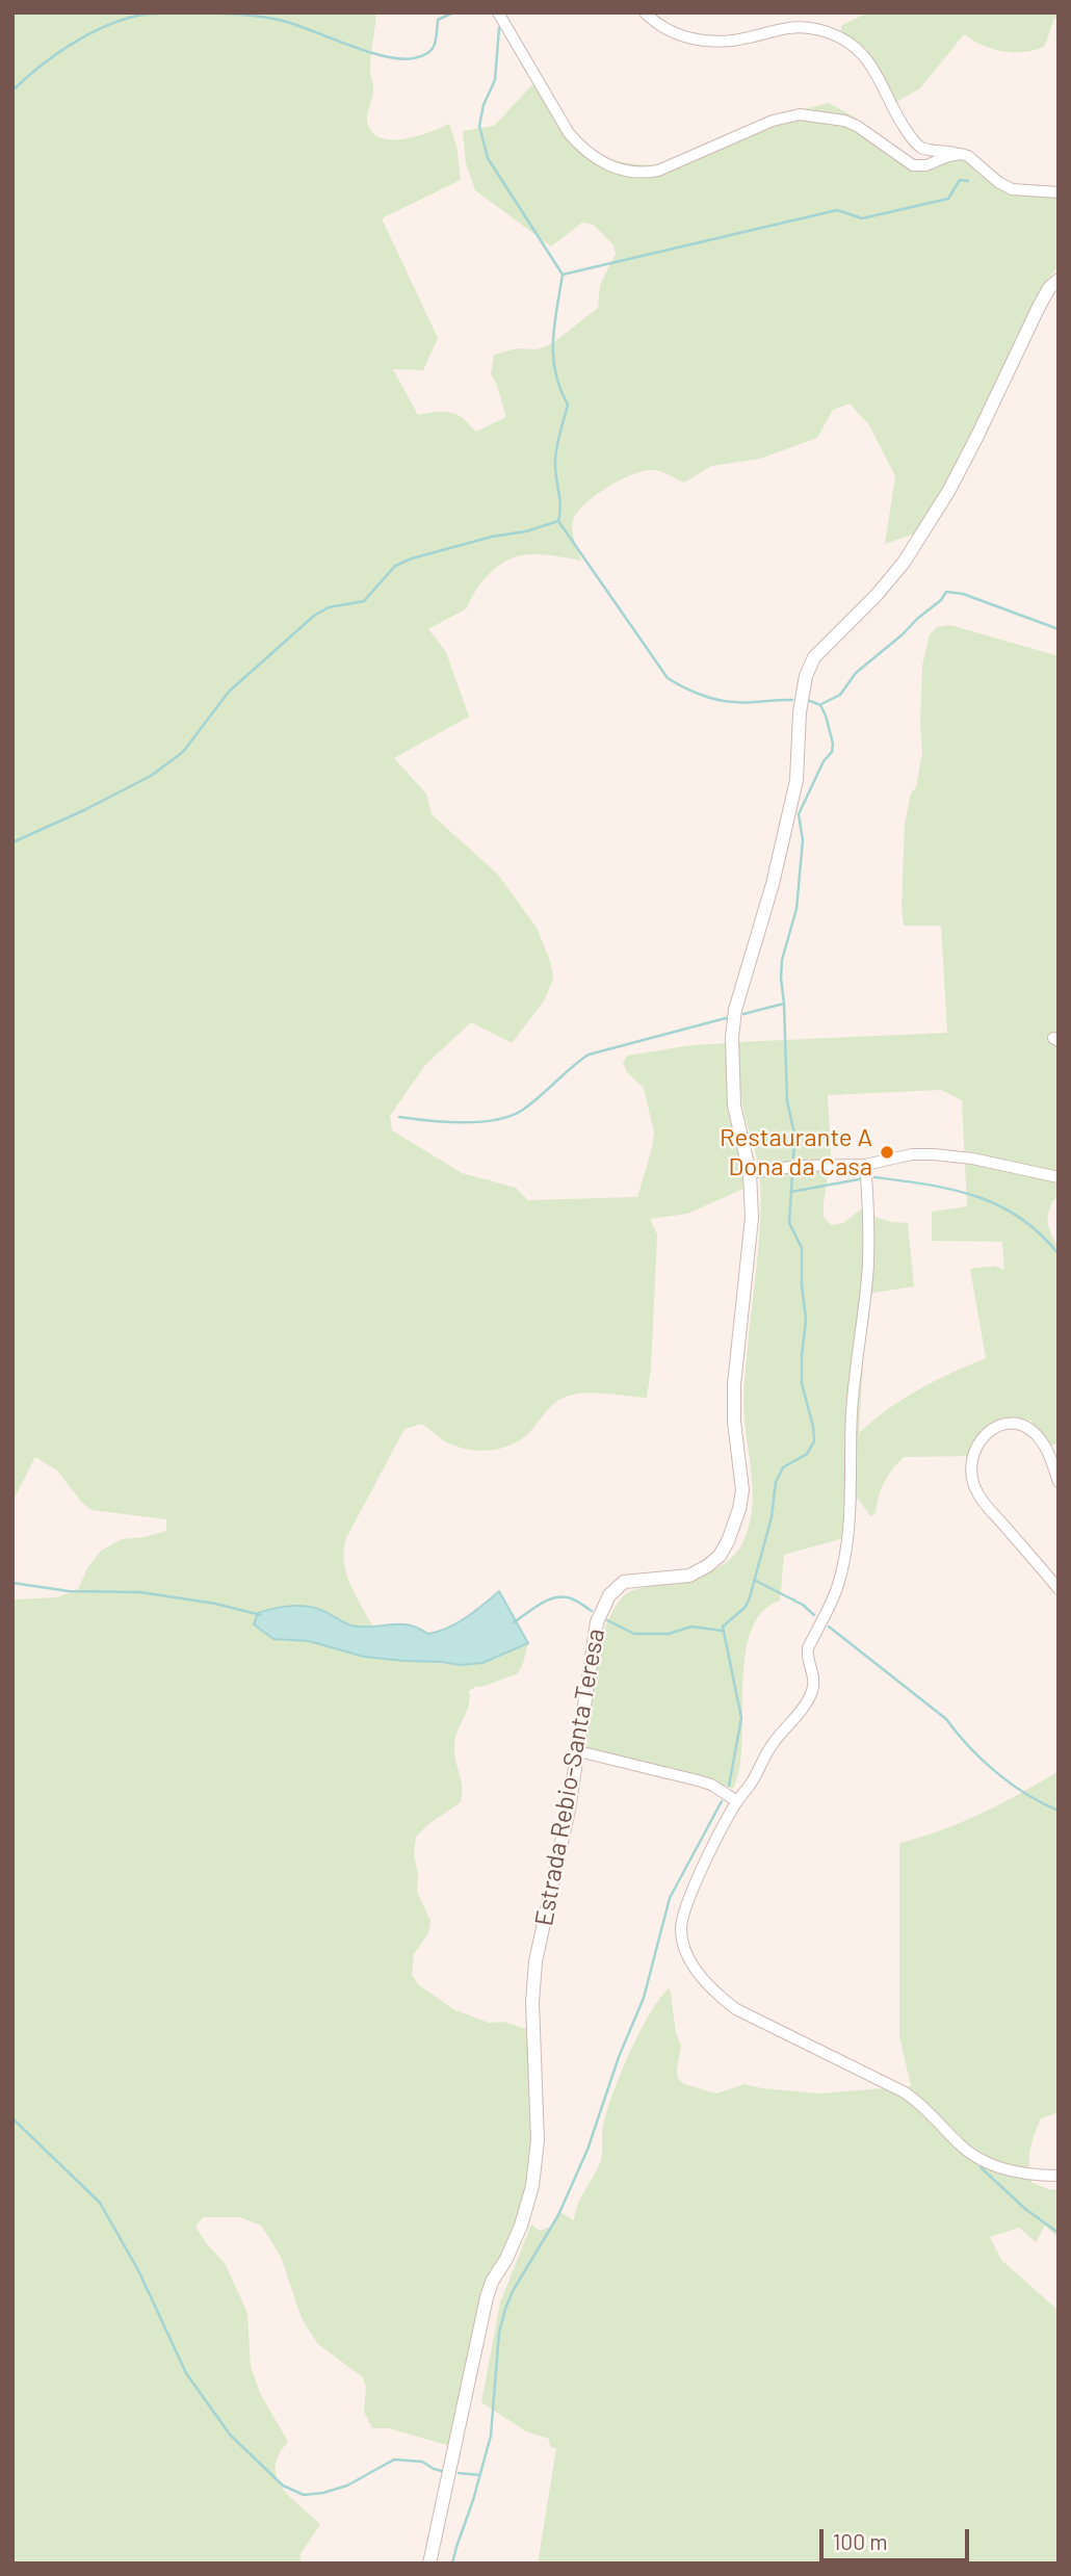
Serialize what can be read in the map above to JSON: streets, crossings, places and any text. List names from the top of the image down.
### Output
{
  "streets": {
    "street": ["Estrada Rebio-Santa Teresa"]
  },
  "places": ["Restaurante A Dona da Casa"],
  "scale_bar": "100 m"
}
